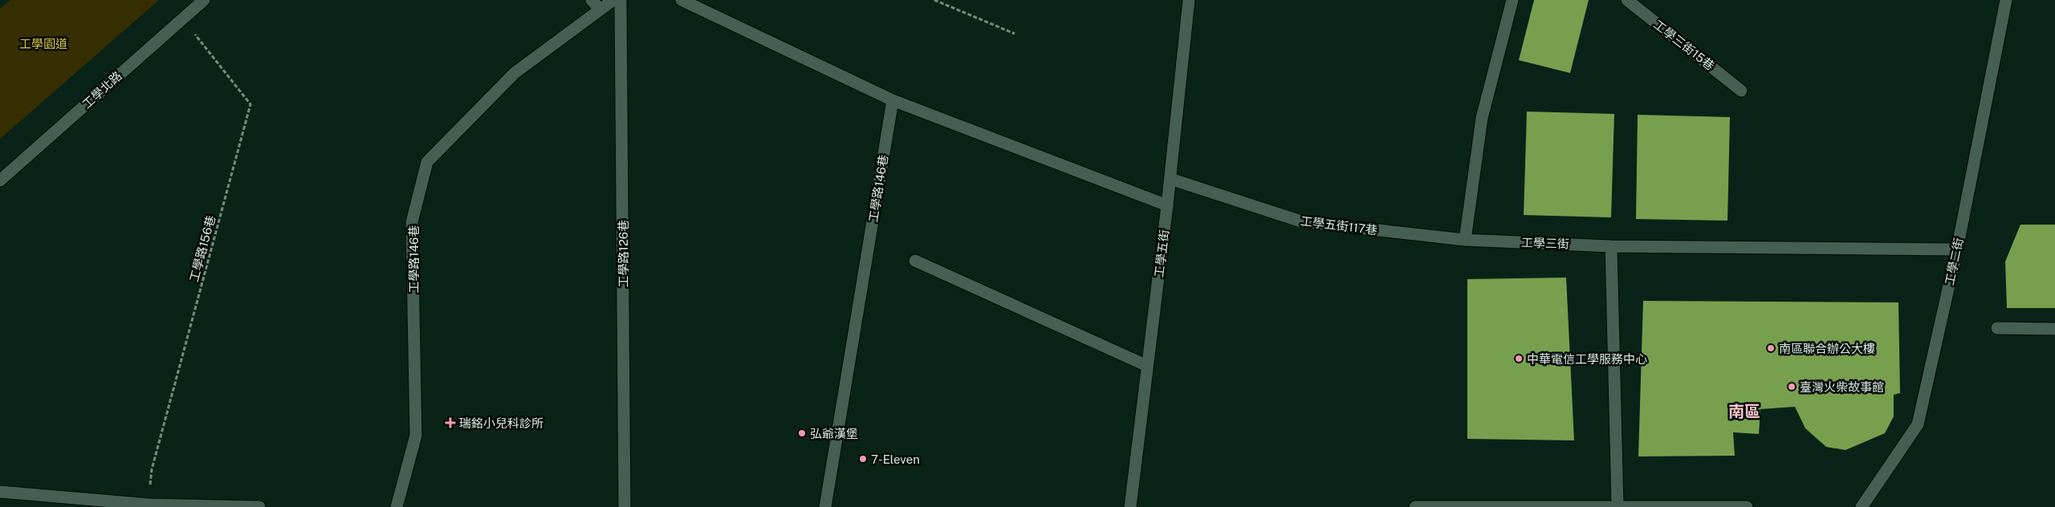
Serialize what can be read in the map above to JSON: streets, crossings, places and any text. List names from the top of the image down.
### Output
{
  "streets": {
    "street": [
      "工學三街15巷",
      "工學北路",
      "工學路146巷",
      "工學五街117巷",
      "工學三街",
      "工學路126巷",
      "工學五街",
      "工學二街"
    ],
    "path": ["工學路156巷"]
  },
  "crossings": [
    ["工學北路", "工學路156巷"],
    ["工學五街117巷", "工學三街"],
    ["工學五街117巷", "工學五街"],
    ["工學三街", "工學二街"]
  ],
  "districts": ["南區"],
  "parks": ["工學園道"],
  "places": {
    "other": [
      "南區聯合辦公大樓",
      "中華電信工學服務中心",
      "臺灣火柴故事館",
      "弘爺漢堡",
      "7-Eleven"
    ],
    "health": ["瑞銘小兒科診所"]
  }
}
